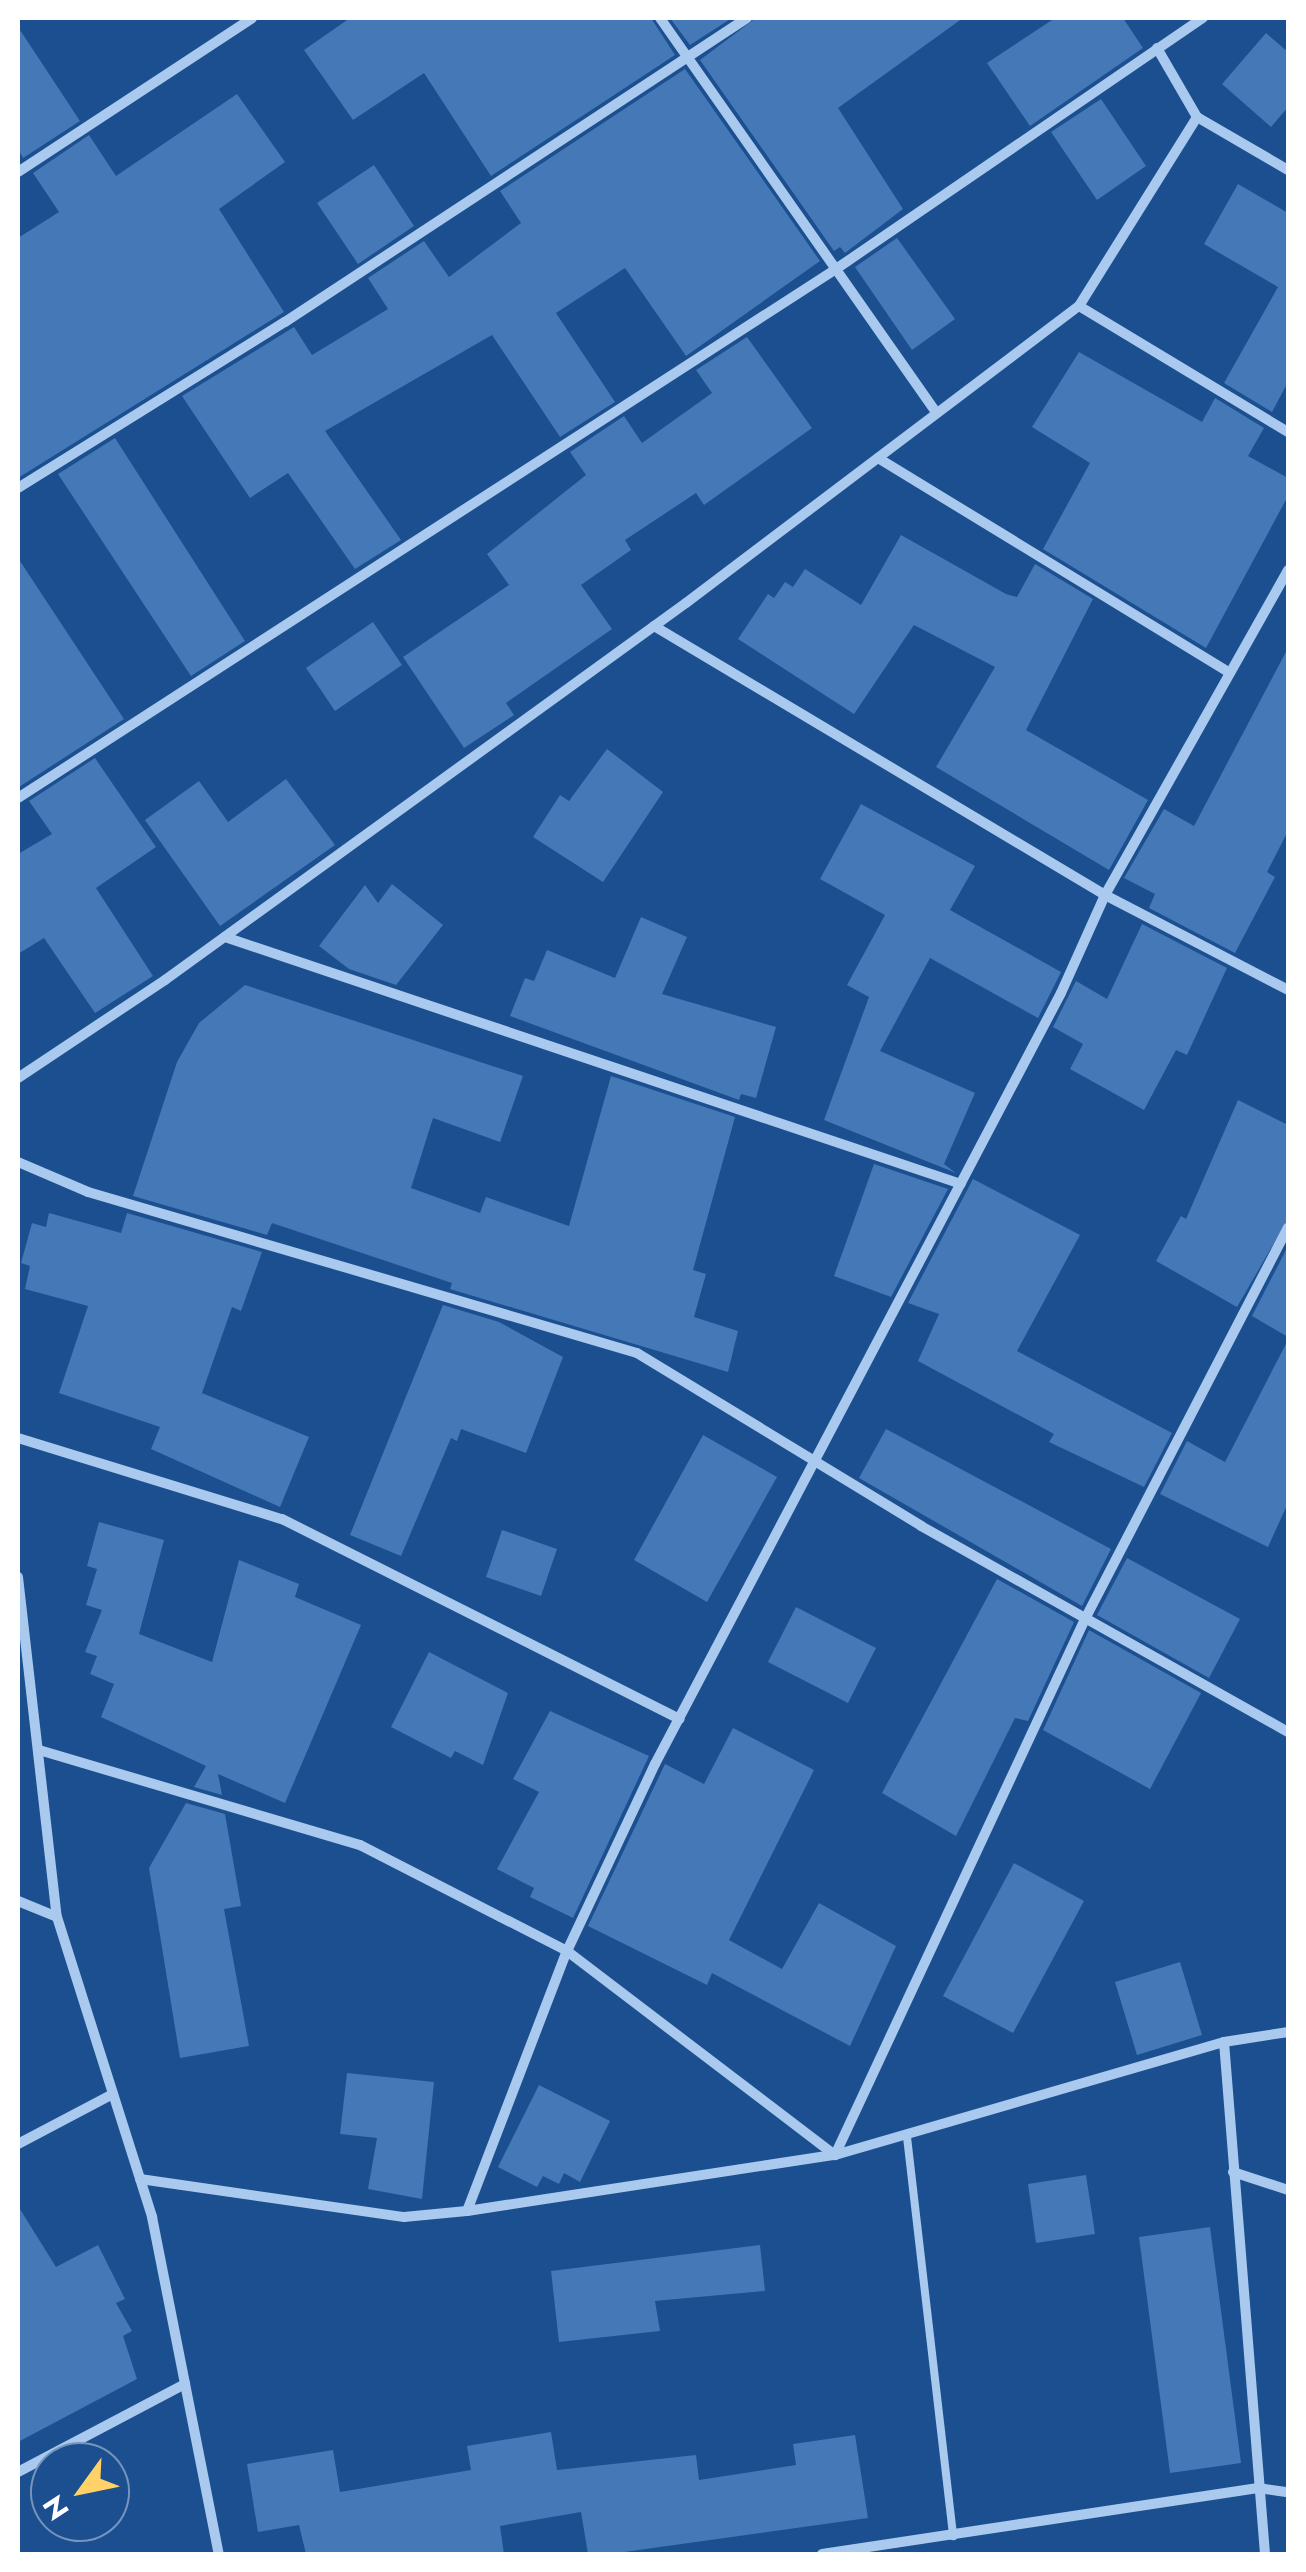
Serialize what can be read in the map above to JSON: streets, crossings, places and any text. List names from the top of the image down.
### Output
{
  "north": "bottom left"
}
